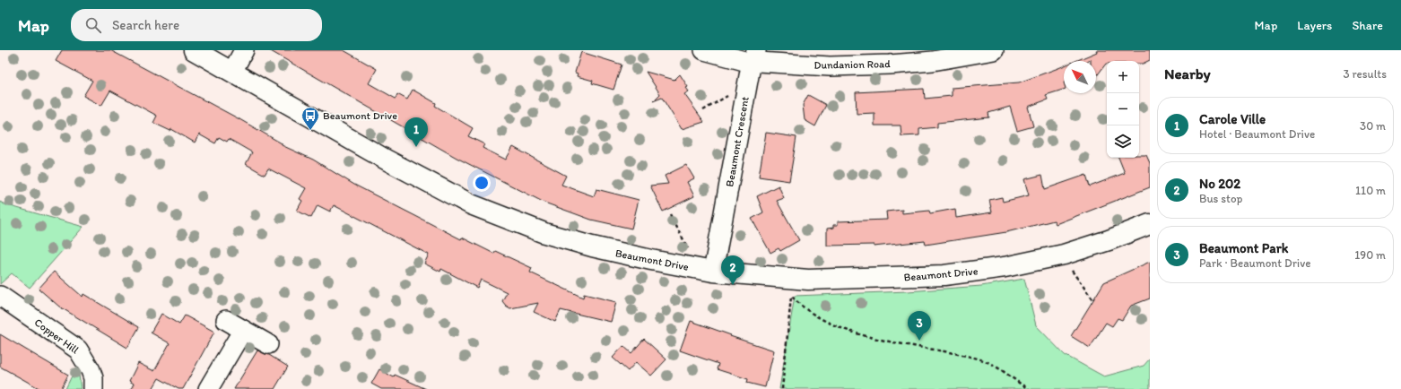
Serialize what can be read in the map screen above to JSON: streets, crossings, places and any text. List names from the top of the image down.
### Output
{
  "streets": {
    "street": [
      "Dundanion Road",
      "Beaumont Crescent",
      "Beaumont Drive",
      "Copper Hill"
    ]
  },
  "crossings": [
    ["Dundanion Road", "Beaumont Crescent"],
    ["Beaumont Crescent", "Beaumont Drive"]
  ],
  "places": {
    "bus stop": ["Beaumont Drive"]
  },
  "north": "top left",
  "page": {
    "header": "Map",
    "search": "Search here",
    "nav": ["Map", "Layers", "Share"],
    "heading": ["Nearby", "3 results"],
    "map_buttons": ["+", "−"],
    "list": [
      {
        "mark": "1",
        "name": "Carole Ville",
        "note": "Hotel · Beaumont Drive",
        "value": "30 m"
      },
      {
        "mark": "2",
        "name": "No 202",
        "note": "Bus stop",
        "value": "110 m"
      },
      {
        "mark": "3",
        "name": "Beaumont Park",
        "note": "Park · Beaumont Drive",
        "value": "190 m"
      }
    ],
    "pins": ["1", "2", "3"]
  }
}
